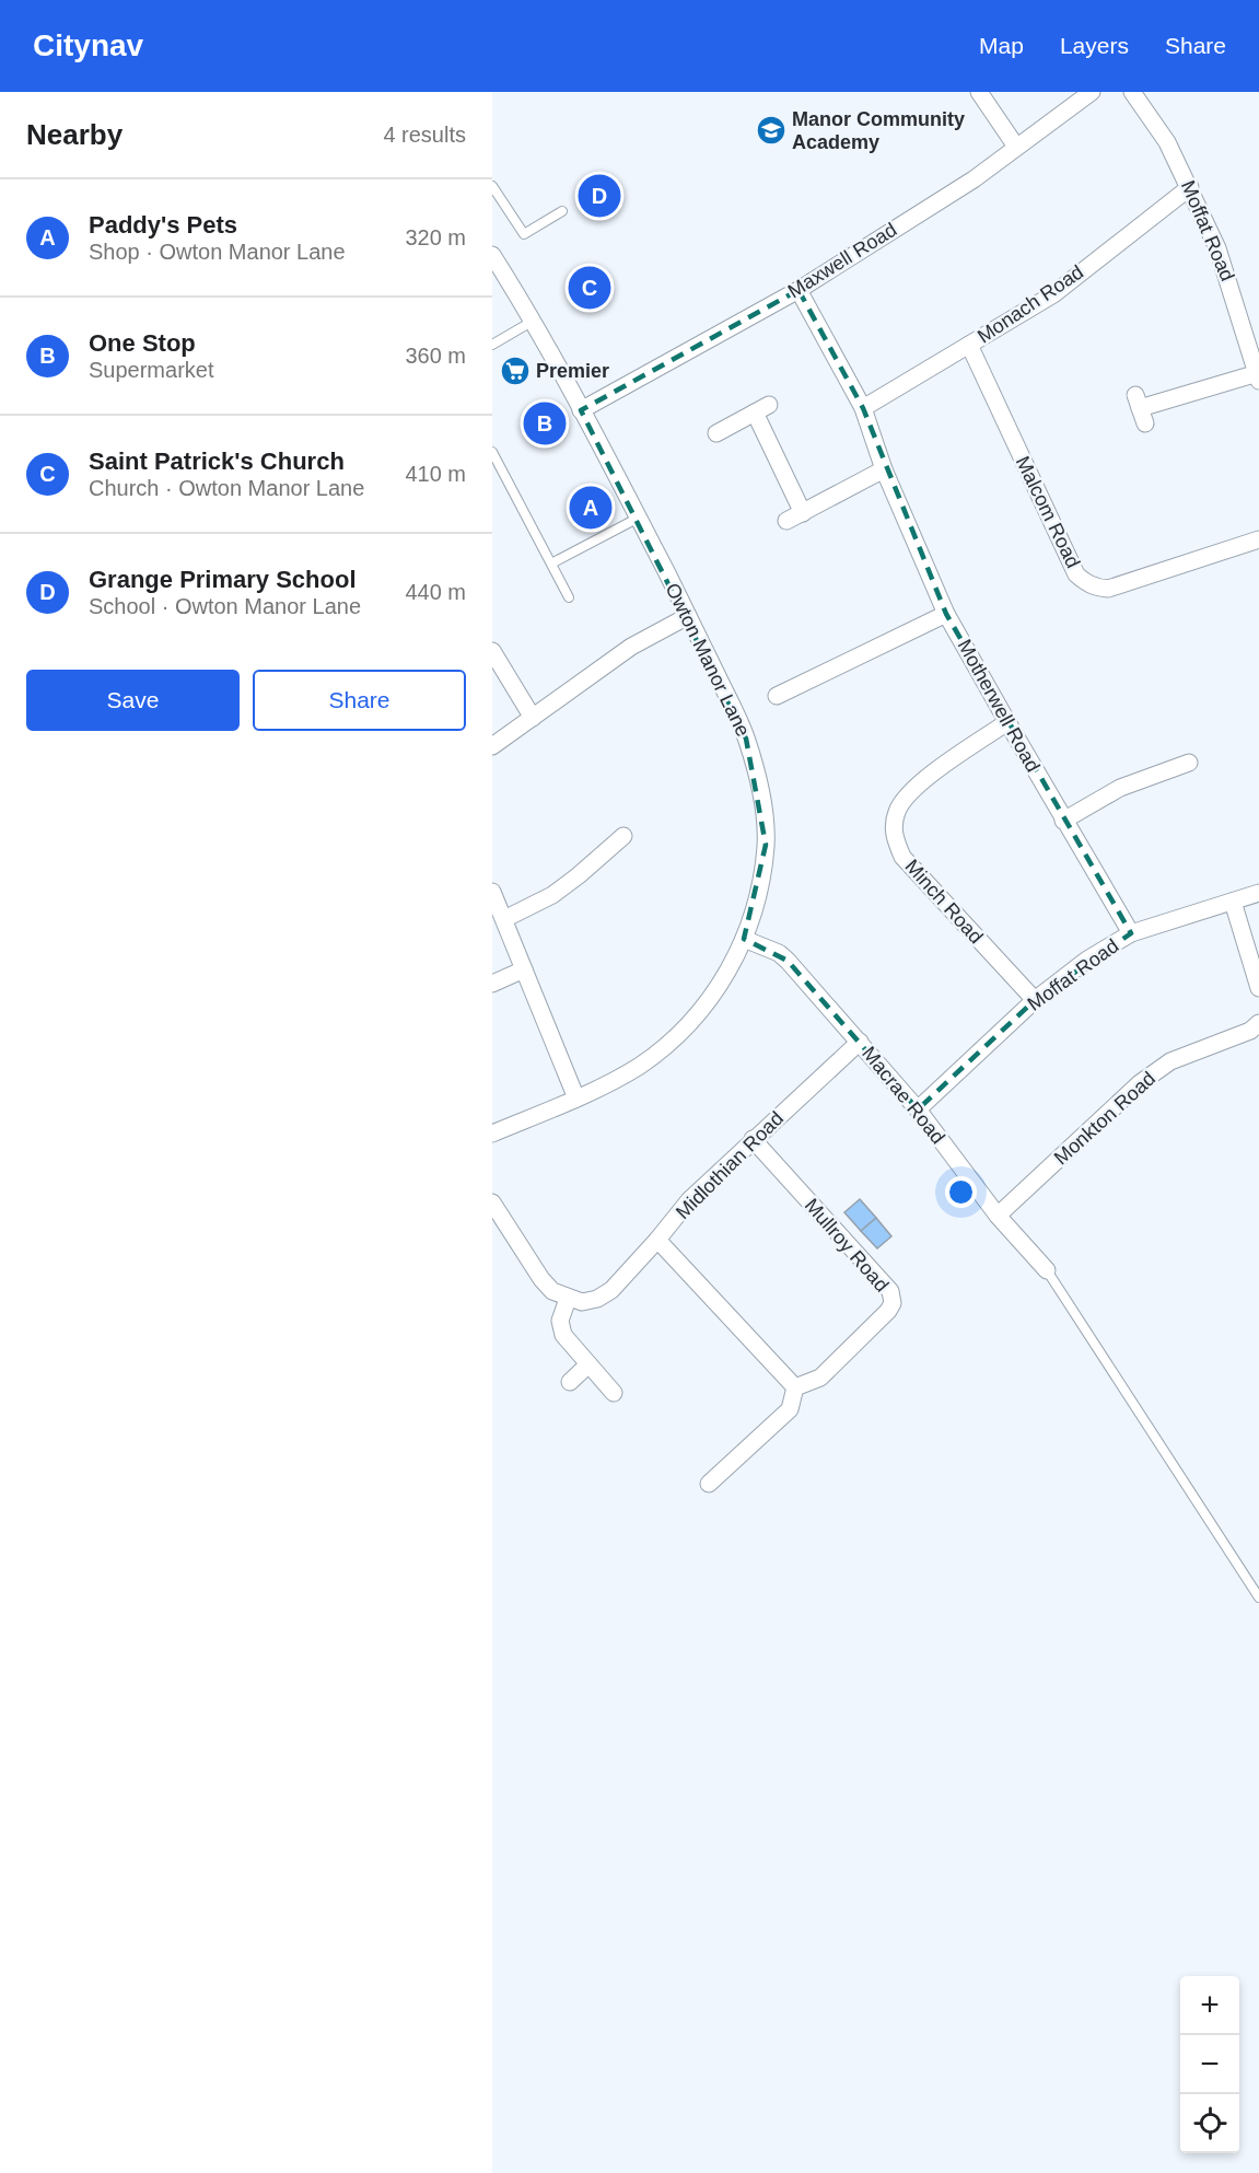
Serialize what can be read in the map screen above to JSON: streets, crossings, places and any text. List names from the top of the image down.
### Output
{
  "streets": {
    "street": [
      "Moffat Road",
      "Maxwell Road",
      "Monach Road",
      "Malcom Road",
      "Owton Manor Lane",
      "Motherwell Road",
      "Minch Road",
      "Macrae Road",
      "Monkton Road",
      "Midlothian Road",
      "Mullroy Road"
    ]
  },
  "crossings": [
    ["Moffat Road", "Monach Road"],
    ["Moffat Road", "Motherwell Road"],
    ["Moffat Road", "Minch Road"],
    ["Moffat Road", "Macrae Road"],
    ["Maxwell Road", "Owton Manor Lane"],
    ["Maxwell Road", "Motherwell Road"],
    ["Monach Road", "Malcom Road"],
    ["Monach Road", "Motherwell Road"],
    ["Owton Manor Lane", "Macrae Road"],
    ["Motherwell Road", "Minch Road"],
    ["Macrae Road", "Monkton Road"],
    ["Macrae Road", "Midlothian Road"],
    ["Midlothian Road", "Mullroy Road"]
  ],
  "places": {
    "school or university": ["Manor Community Academy"],
    "supermarket": ["Premier"]
  },
  "page": {
    "header": "Citynav",
    "nav": ["Map", "Layers", "Share"],
    "heading": ["Nearby", "4 results"],
    "pins": [
      "D",
      "C",
      "B",
      "A"
    ],
    "list": [
      {
        "mark": "A",
        "name": "Paddy's Pets",
        "note": "Shop · Owton Manor Lane",
        "value": "320 m"
      },
      {
        "mark": "B",
        "name": "One Stop",
        "note": "Supermarket",
        "value": "360 m"
      },
      {
        "mark": "C",
        "name": "Saint Patrick's Church",
        "note": "Church · Owton Manor Lane",
        "value": "410 m"
      },
      {
        "mark": "D",
        "name": "Grange Primary School",
        "note": "School · Owton Manor Lane",
        "value": "440 m"
      }
    ],
    "buttons": ["Save", "Share"],
    "map_buttons": ["+", "−"]
  }
}
